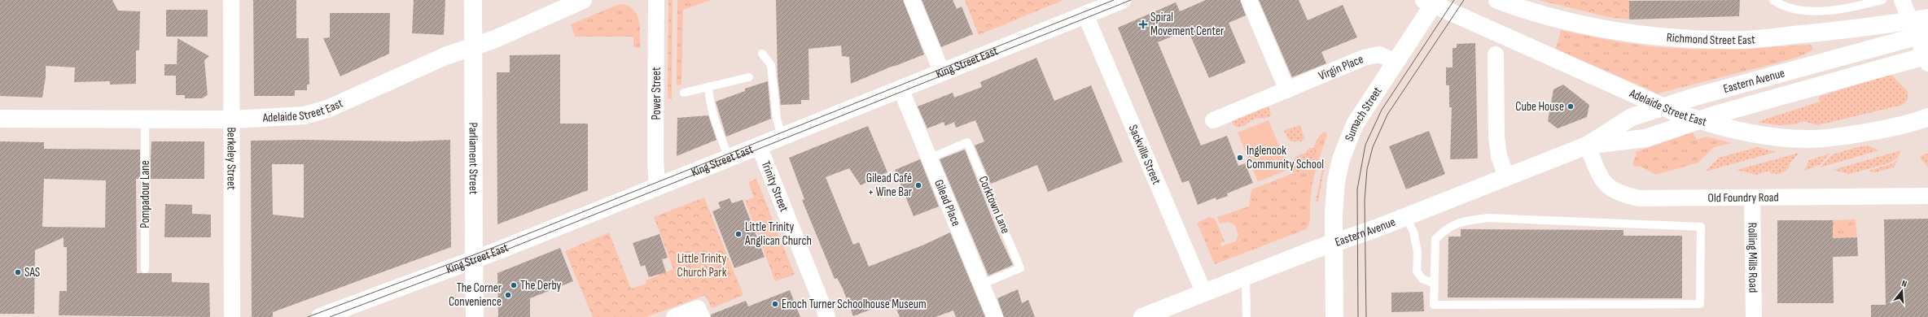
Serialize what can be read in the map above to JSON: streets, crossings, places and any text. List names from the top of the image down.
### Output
{
  "streets": {
    "main road": [
      "Richmond Street East",
      "King Street East",
      "Eastern Avenue",
      "Adelaide Street East",
      "Sumach Street",
      "Parliament Street"
    ],
    "street": [
      "Virgin Place",
      "Power Street",
      "Sackville Street",
      "Berkeley Street",
      "Trinity Street",
      "Old Foundry Road",
      "Gilead Place",
      "Rolling Mills Road"
    ],
    "lane": ["Pompadour Lane", "Corktown Lane"]
  },
  "crossings": [
    ["King Street East", "Power Street"],
    ["King Street East", "Sackville Street"],
    ["King Street East", "Parliament Street"],
    ["King Street East", "Trinity Street"],
    ["King Street East", "Gilead Place"],
    ["Virgin Place", "Sumach Street"],
    ["Eastern Avenue", "Sumach Street"],
    ["Eastern Avenue", "Sackville Street"],
    ["Eastern Avenue", "Old Foundry Road"],
    ["Adelaide Street East", "Berkeley Street"],
    ["Adelaide Street East", "Parliament Street"],
    ["Adelaide Street East", "Pompadour Lane"],
    ["Old Foundry Road", "Rolling Mills Road"],
    ["Gilead Place", "Corktown Lane"]
  ],
  "parks": ["Little Trinity Church Park"],
  "places": {
    "health": ["Spiral Movement Center"],
    "other": [
      "Cube House",
      "Inglenook Community School",
      "Gilead Café + Wine Bar",
      "Little Trinity Anglican Church",
      "SAS",
      "The Derby",
      "The Corner Convenience",
      "Enoch Turner Schoolhouse Museum"
    ]
  },
  "north": "top"
}
